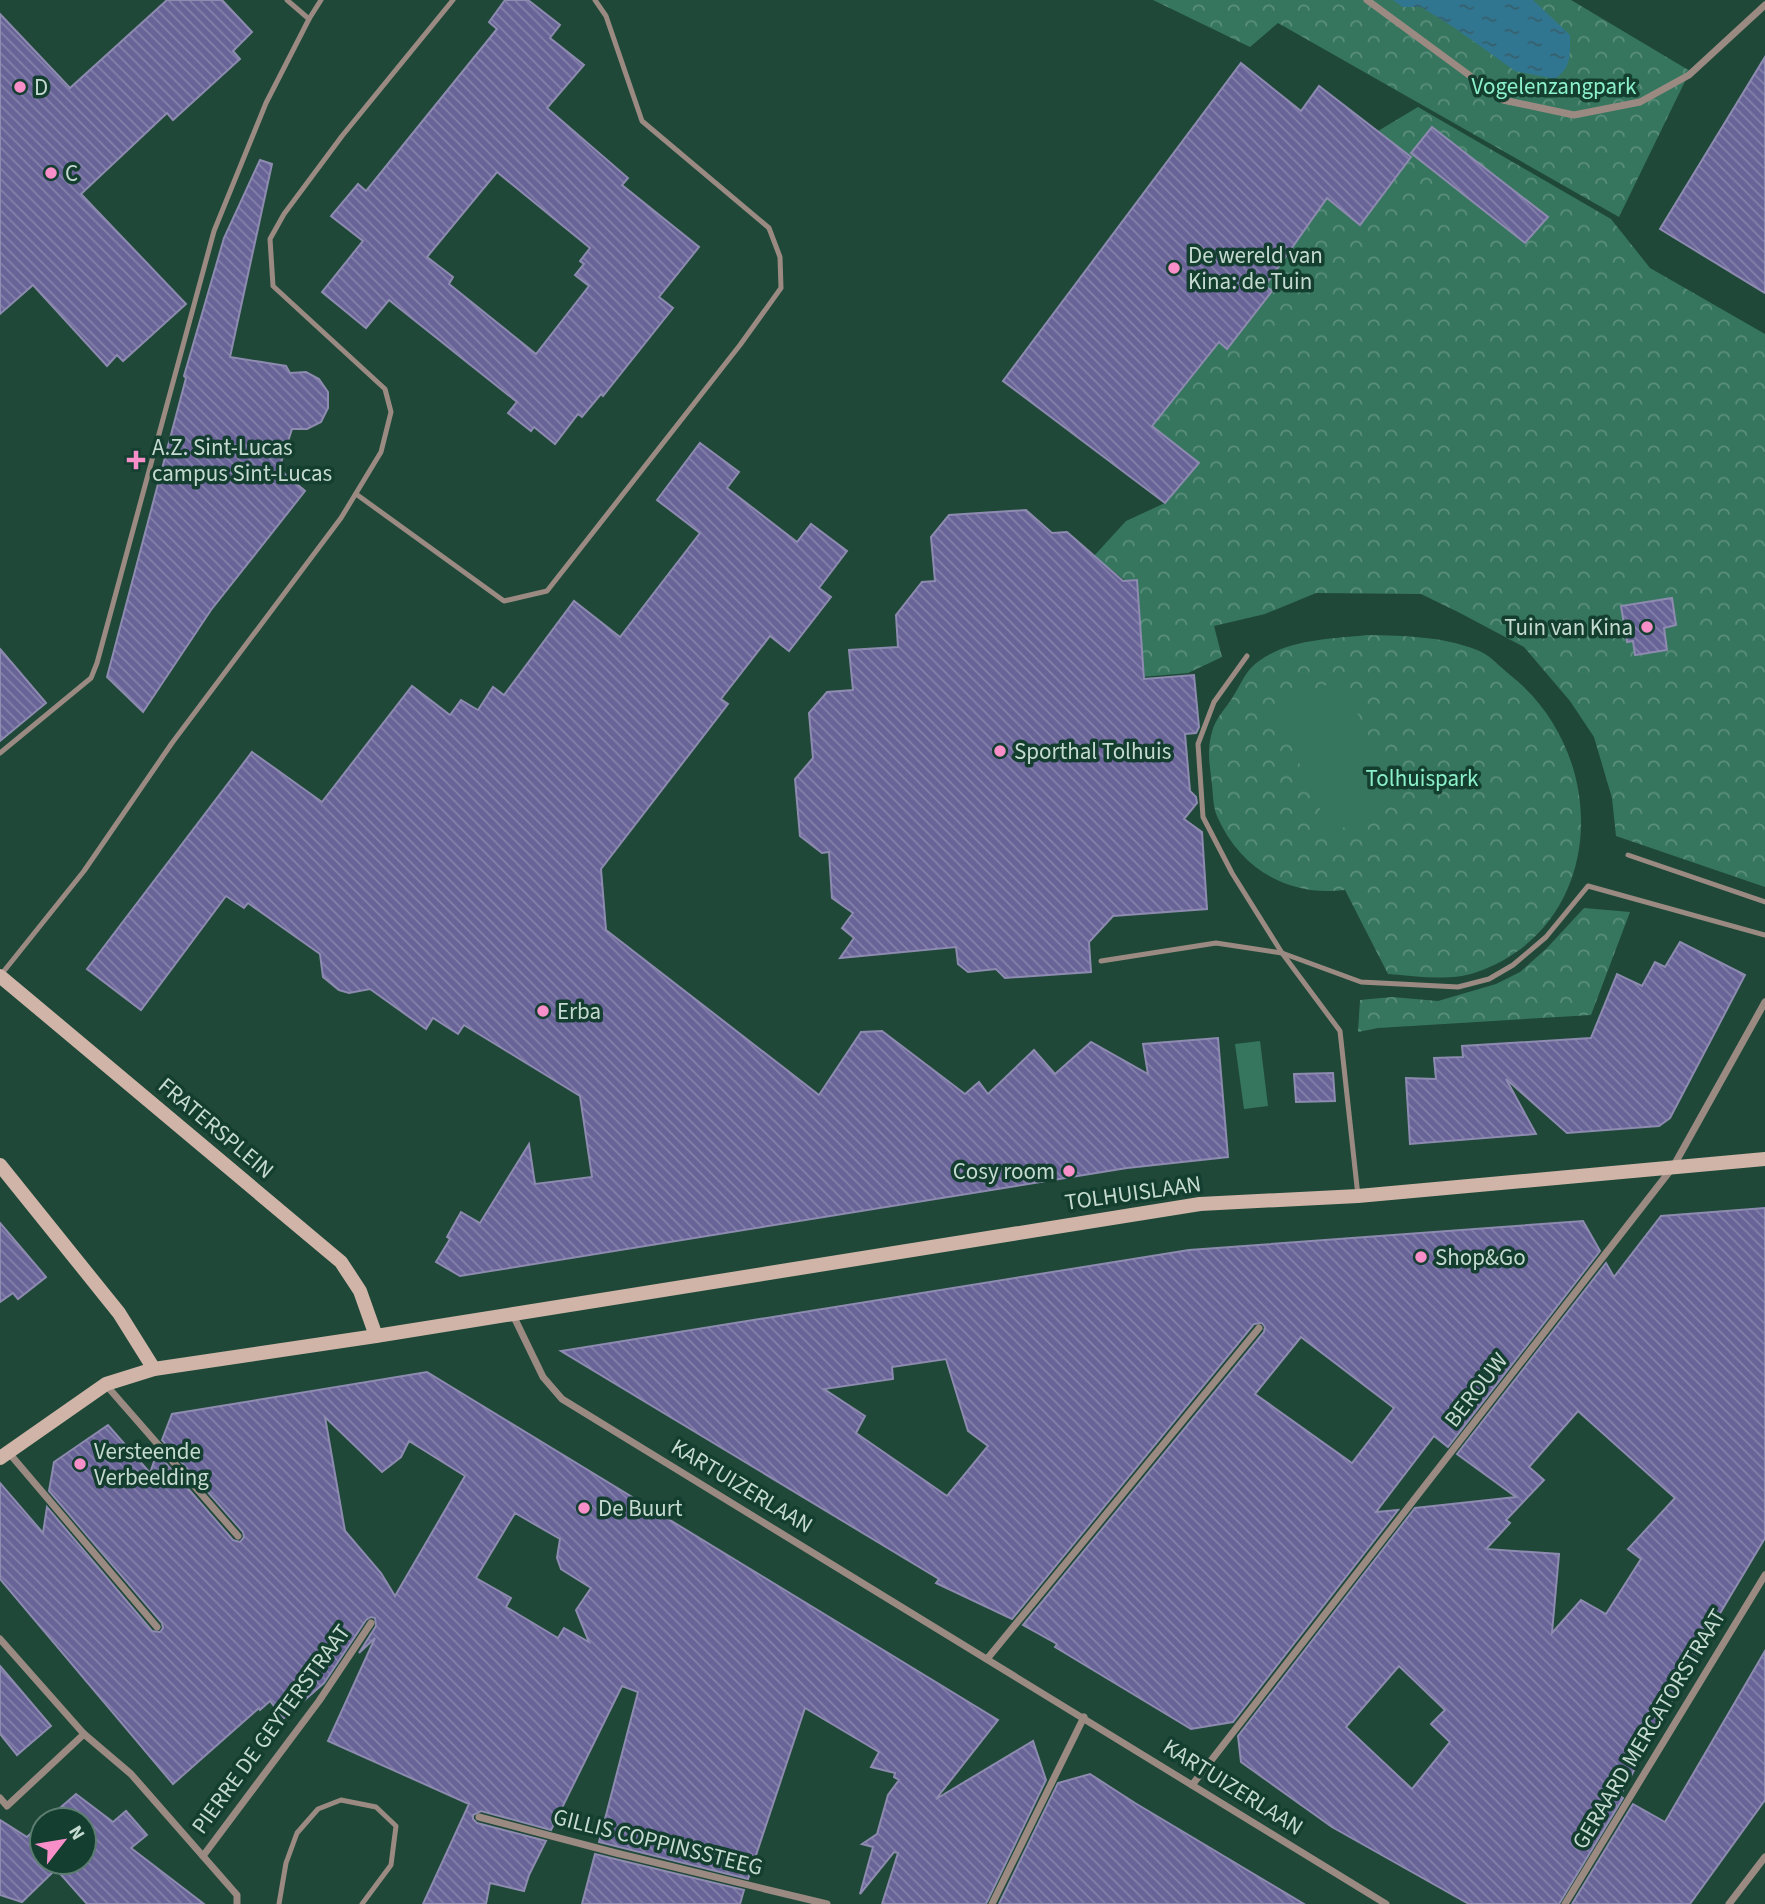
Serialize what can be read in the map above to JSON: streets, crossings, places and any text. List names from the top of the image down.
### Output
{
  "streets": {
    "street": [
      "FRATERSPLEIN",
      "TOLHUISLAAN",
      "BEROUW",
      "KARTUIZERLAAN",
      "PIERRE DE GEYTERSTRAAT",
      "GERAARD MERCATORSTRAAT",
      "GILLIS COPPINSSTEEG"
    ]
  },
  "crossings": [
    ["TOLHUISLAAN", "BEROUW"],
    ["TOLHUISLAAN", "KARTUIZERLAAN"],
    ["BEROUW", "KARTUIZERLAAN"]
  ],
  "parks": ["Vogelenzangpark", "Tolhuispark"],
  "places": {
    "other": [
      "D",
      "C",
      "De wereld van Kina: de Tuin",
      "Tuin van Kina",
      "Sporthal Tolhuis",
      "Erba",
      "Cosy room",
      "Shop&Go",
      "Versteende Verbeelding",
      "De Buurt"
    ],
    "health": ["A.Z. Sint-Lucas campus Sint-Lucas"]
  },
  "north": "top right"
}
